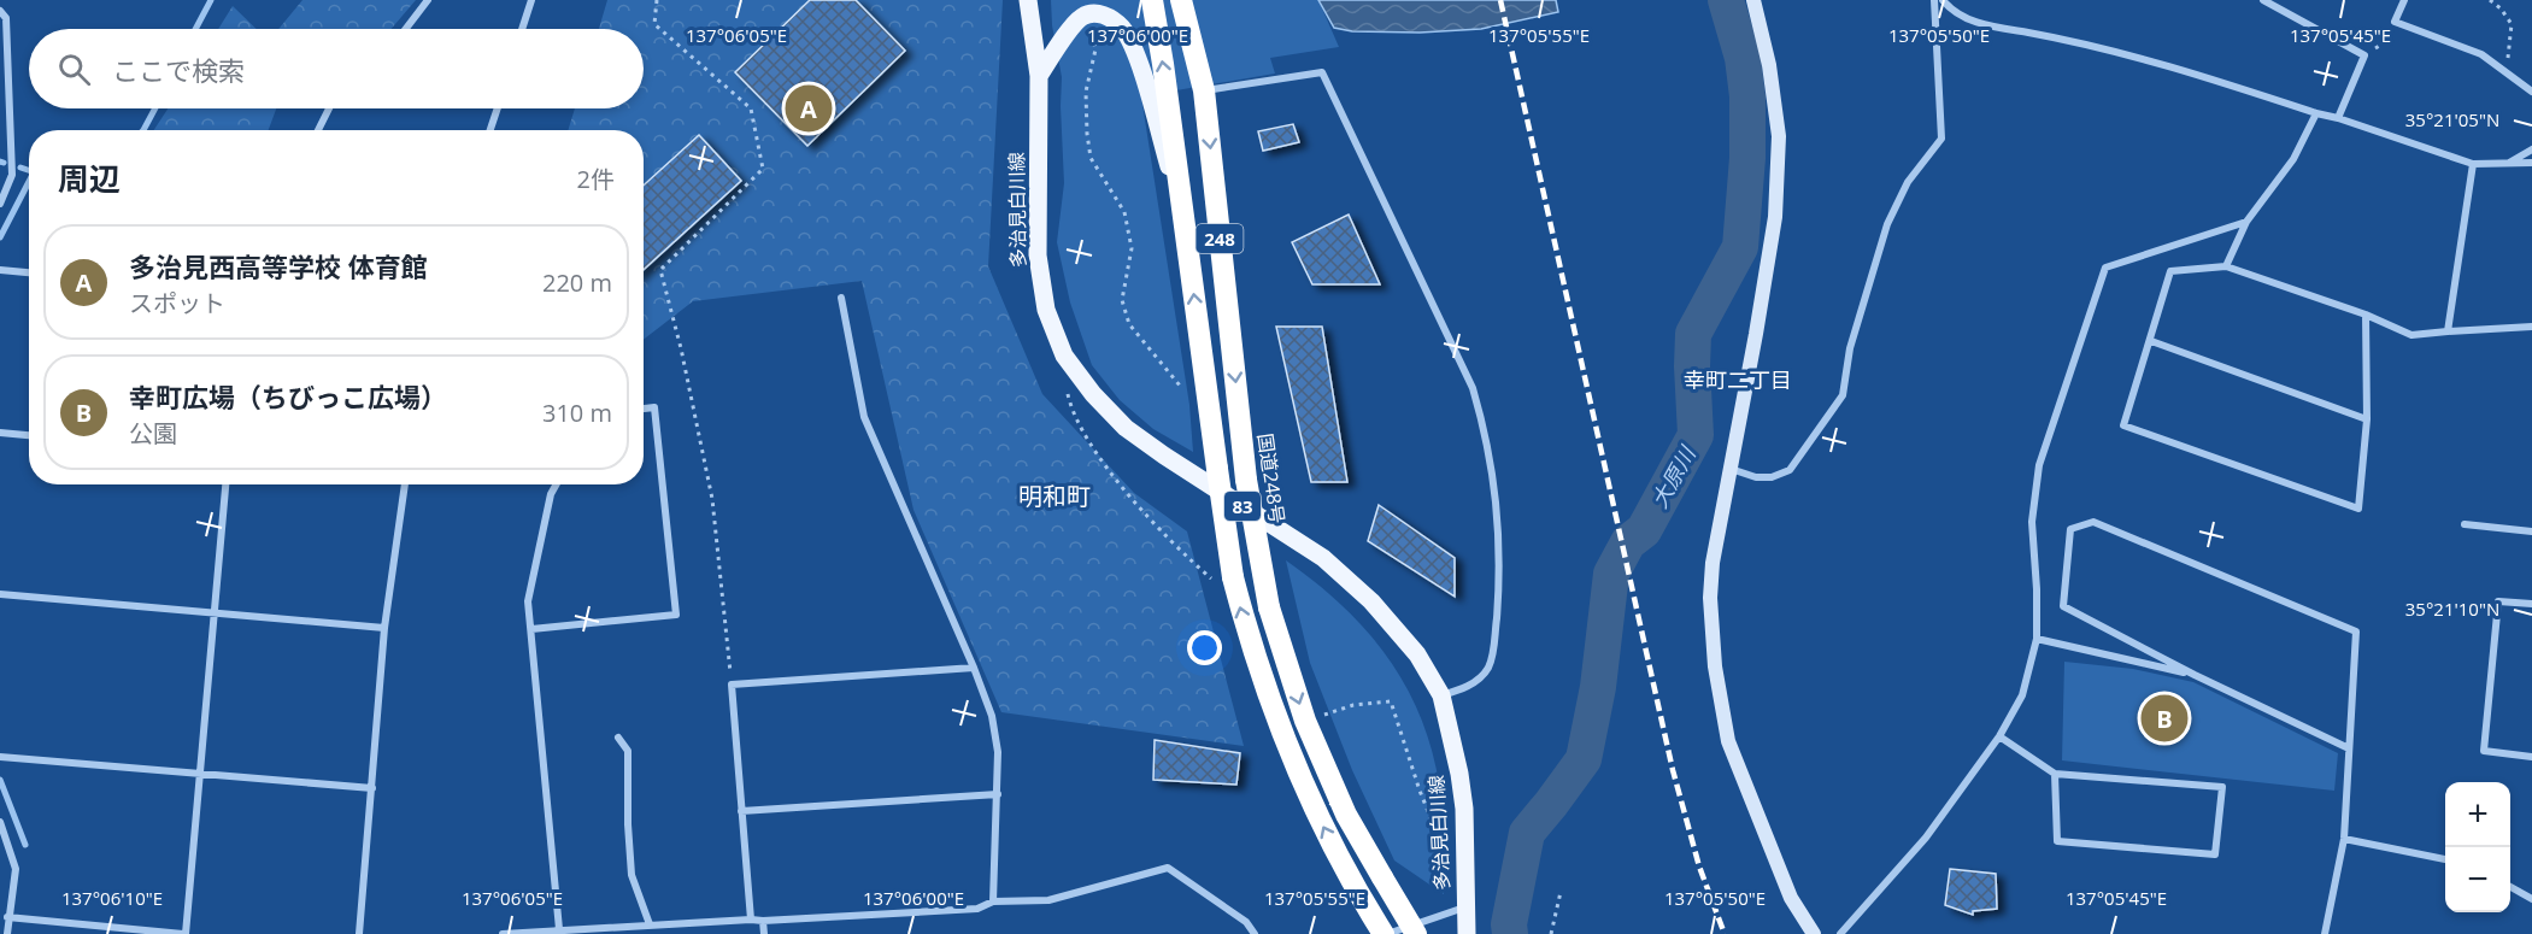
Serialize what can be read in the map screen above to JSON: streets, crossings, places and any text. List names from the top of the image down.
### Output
{
  "streets": {
    "highway": ["248", "国道248号"],
    "main road": ["多治見白川線", "83"]
  },
  "districts": ["幸町二丁目", "明和町"],
  "water": ["大原川"],
  "page": {
    "search": "ここで検索",
    "pins": ["A", "B"],
    "heading": ["周辺", "2件"],
    "list": [
      {
        "mark": "A",
        "name": "多治見西高等学校 体育館",
        "note": "スポット",
        "value": "220 m"
      },
      {
        "mark": "B",
        "name": "幸町広場（ちびっこ広場）",
        "note": "公園",
        "value": "310 m"
      }
    ],
    "map_buttons": ["+", "−"]
  },
  "coordinates": [
    "137°06'05\"E",
    "137°06'00\"E",
    "137°05'55\"E",
    "137°05'50\"E",
    "137°05'45\"E",
    "35°21'05\"N",
    "35°21'10\"N",
    "137°06'10\"E"
  ]
}
